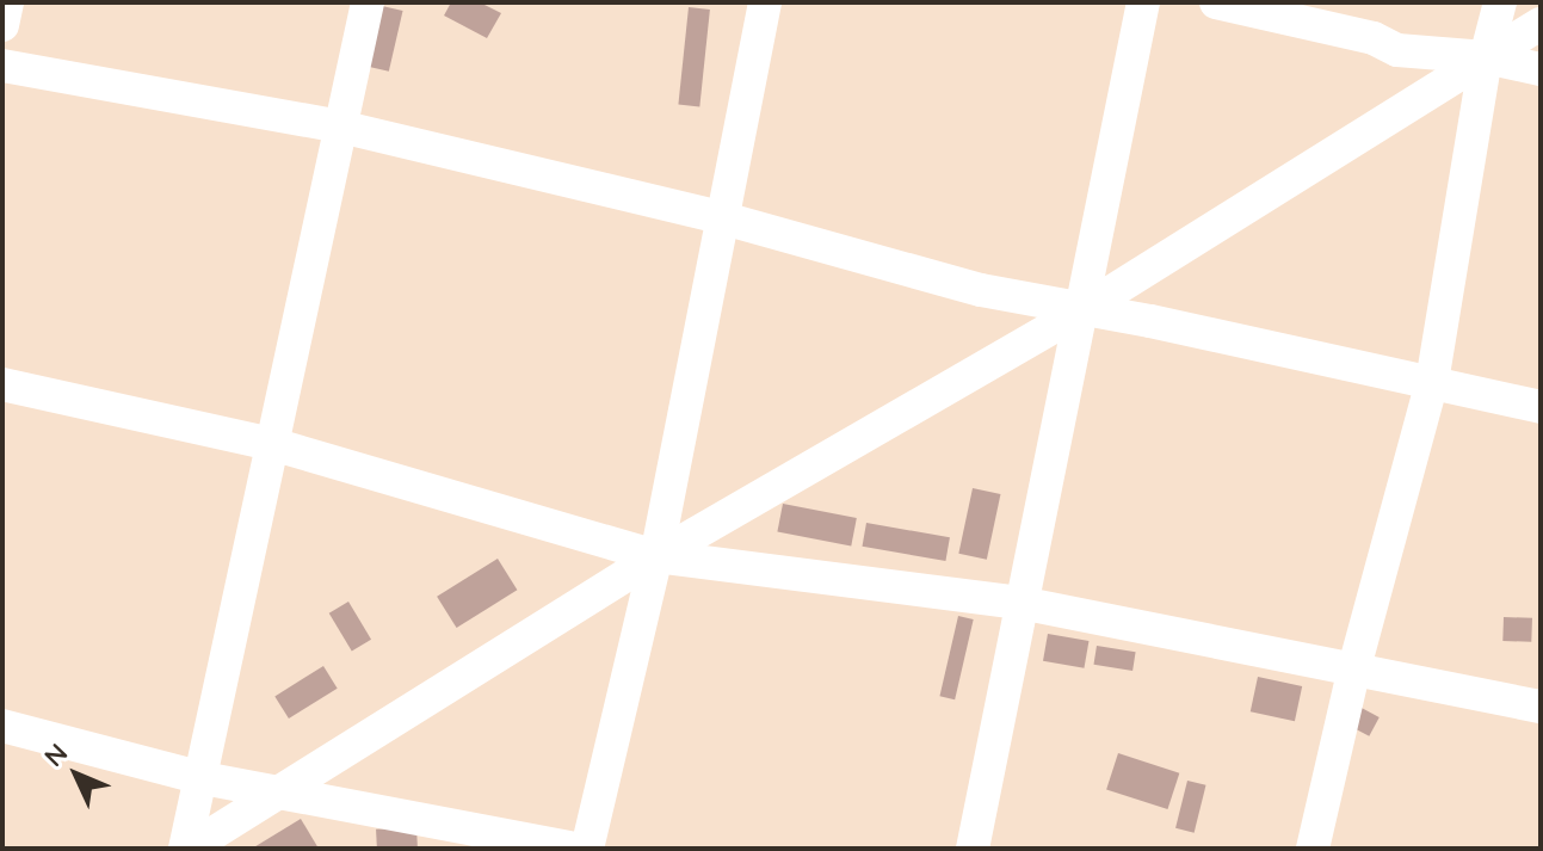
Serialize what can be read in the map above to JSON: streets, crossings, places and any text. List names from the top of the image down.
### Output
{
  "north": "top left"
}
